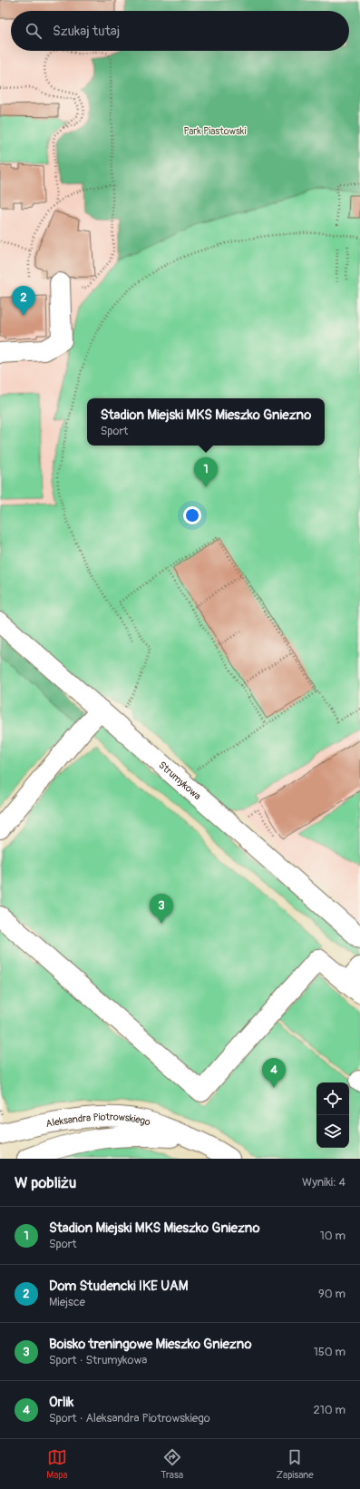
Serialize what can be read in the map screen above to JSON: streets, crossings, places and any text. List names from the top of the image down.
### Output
{
  "streets": {
    "street": ["Strumykowa", "Aleksandra Piotrowskiego"]
  },
  "parks": ["Park Piastowski"],
  "page": {
    "search": "Szukaj tutaj",
    "pins": [
      "2",
      "1",
      "3",
      "4"
    ],
    "popup": ["Stadion Miejski MKS Mieszko Gniezno", "Sport"],
    "heading": ["W pobliżu", "Wyniki: 4"],
    "list": [
      {
        "mark": "1",
        "name": "Stadion Miejski MKS Mieszko Gniezno",
        "note": "Sport",
        "value": "10 m"
      },
      {
        "mark": "2",
        "name": "Dom Studencki IKE UAM",
        "note": "Miejsce",
        "value": "90 m"
      },
      {
        "mark": "3",
        "name": "Boisko treningowe Mieszko Gniezno",
        "note": "Sport · Strumykowa",
        "value": "150 m"
      },
      {
        "mark": "4",
        "name": "Orlik",
        "note": "Sport · Aleksandra Piotrowskiego",
        "value": "210 m"
      }
    ],
    "nav": ["Mapa", "Trasa", "Zapisane"]
  }
}
